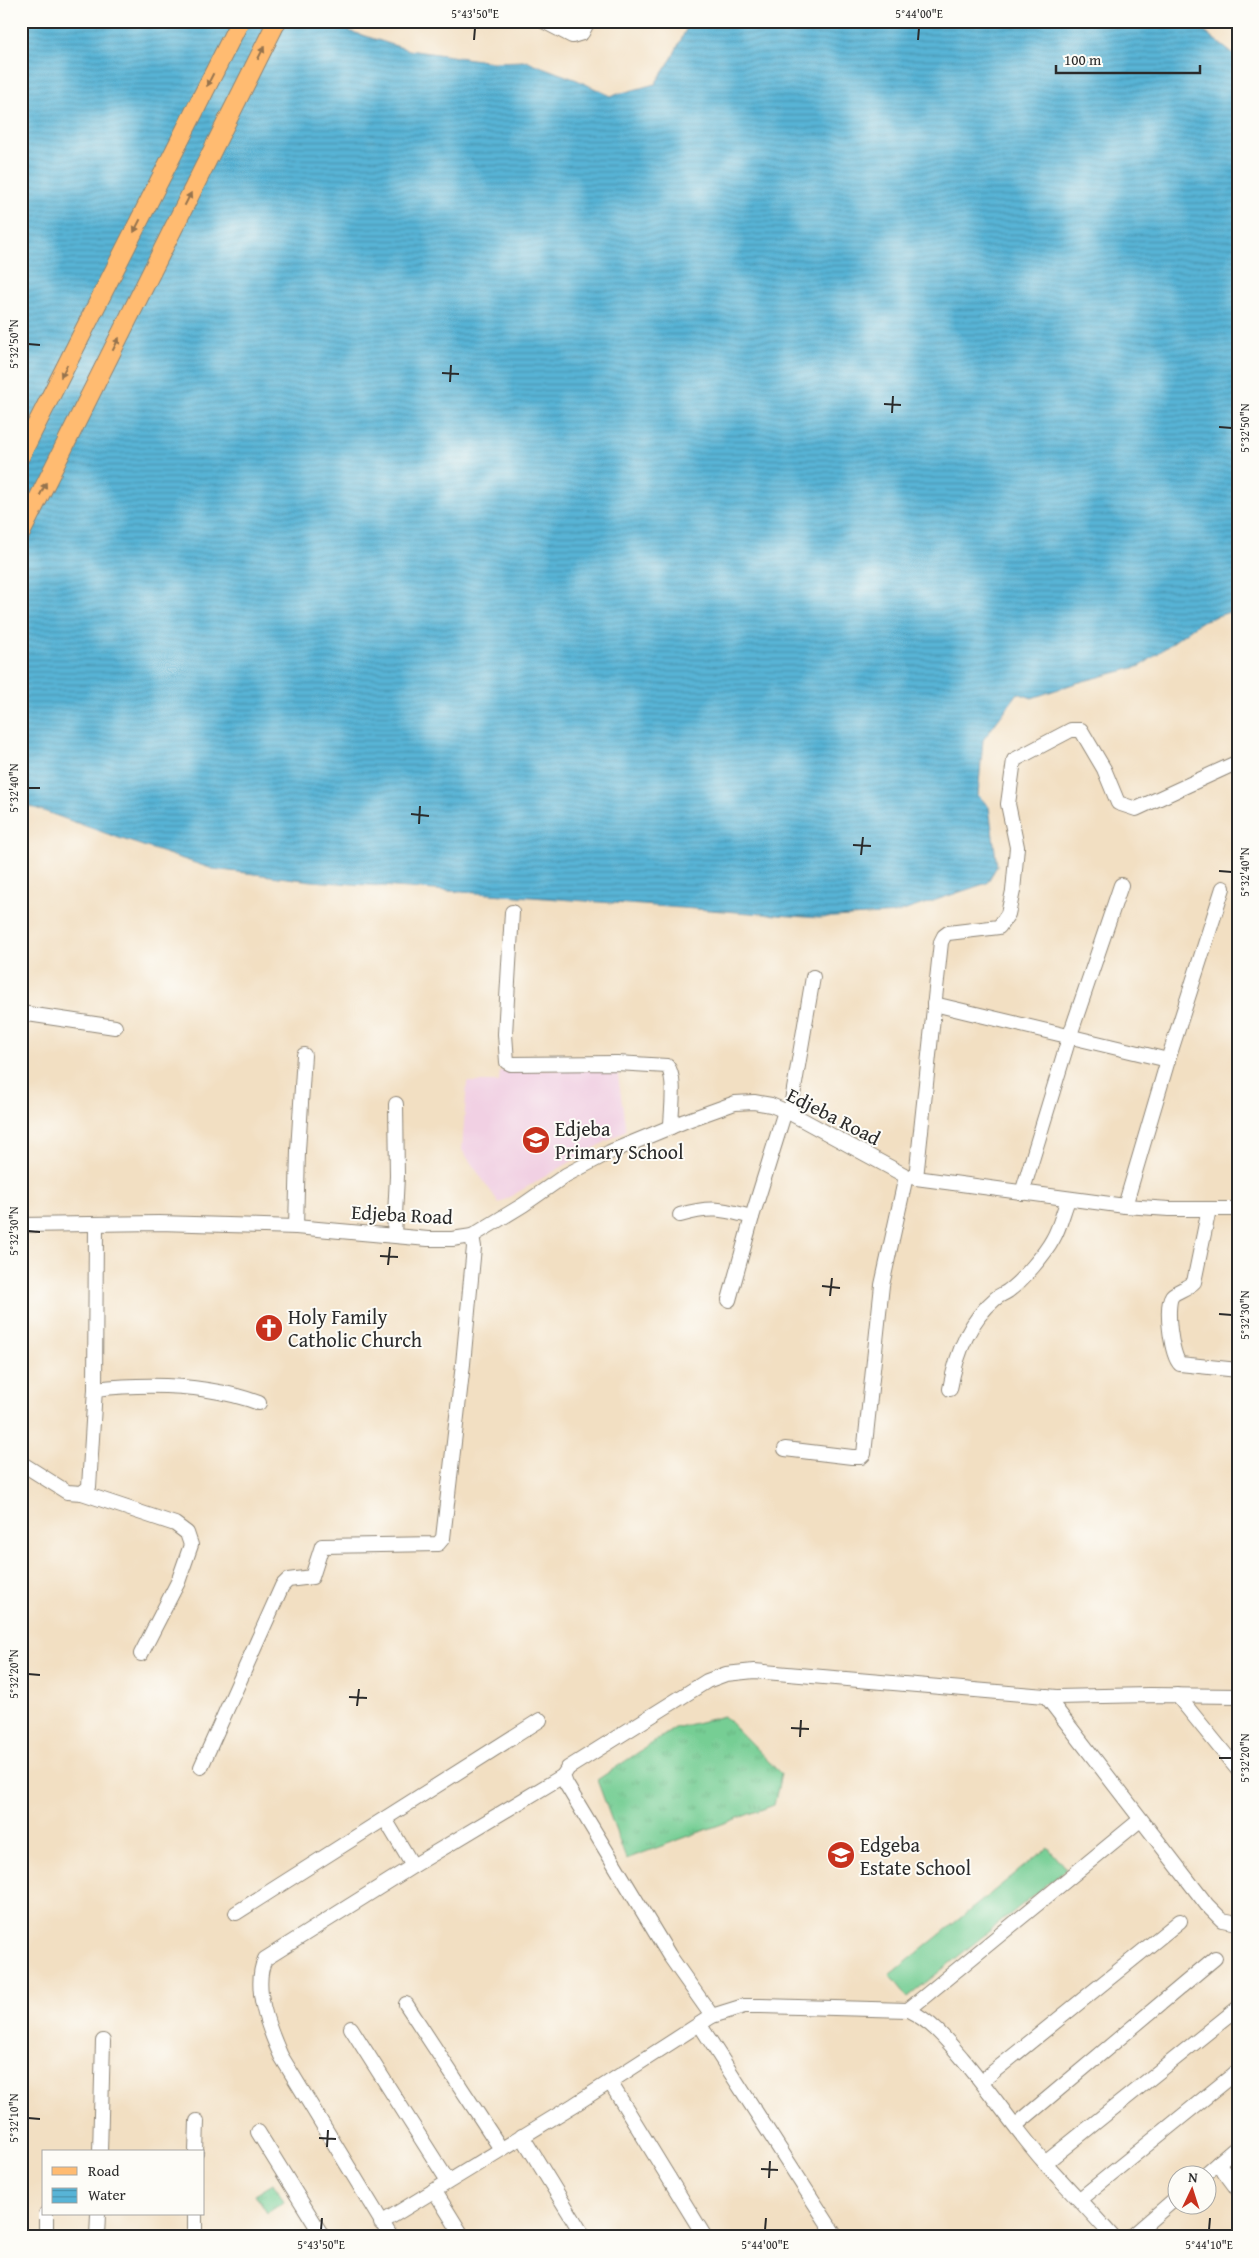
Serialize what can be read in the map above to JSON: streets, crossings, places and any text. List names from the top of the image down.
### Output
{
  "streets": {
    "street": ["Edjeba Road"]
  },
  "places": {
    "school or university": ["Edjeba Primary School", "Edgeba Estate School"],
    "church": ["Holy Family Catholic Church"]
  },
  "legend": ["Road", "Water"],
  "scale_bar": "100 m",
  "north": "top",
  "coordinates": [
    "5°43'50\"E",
    "5°44'00\"E",
    "5°32'50\"N",
    "5°32'40\"N",
    "5°32'30\"N",
    "5°32'20\"N",
    "5°32'10\"N",
    "5°44'10\"E"
  ]
}
